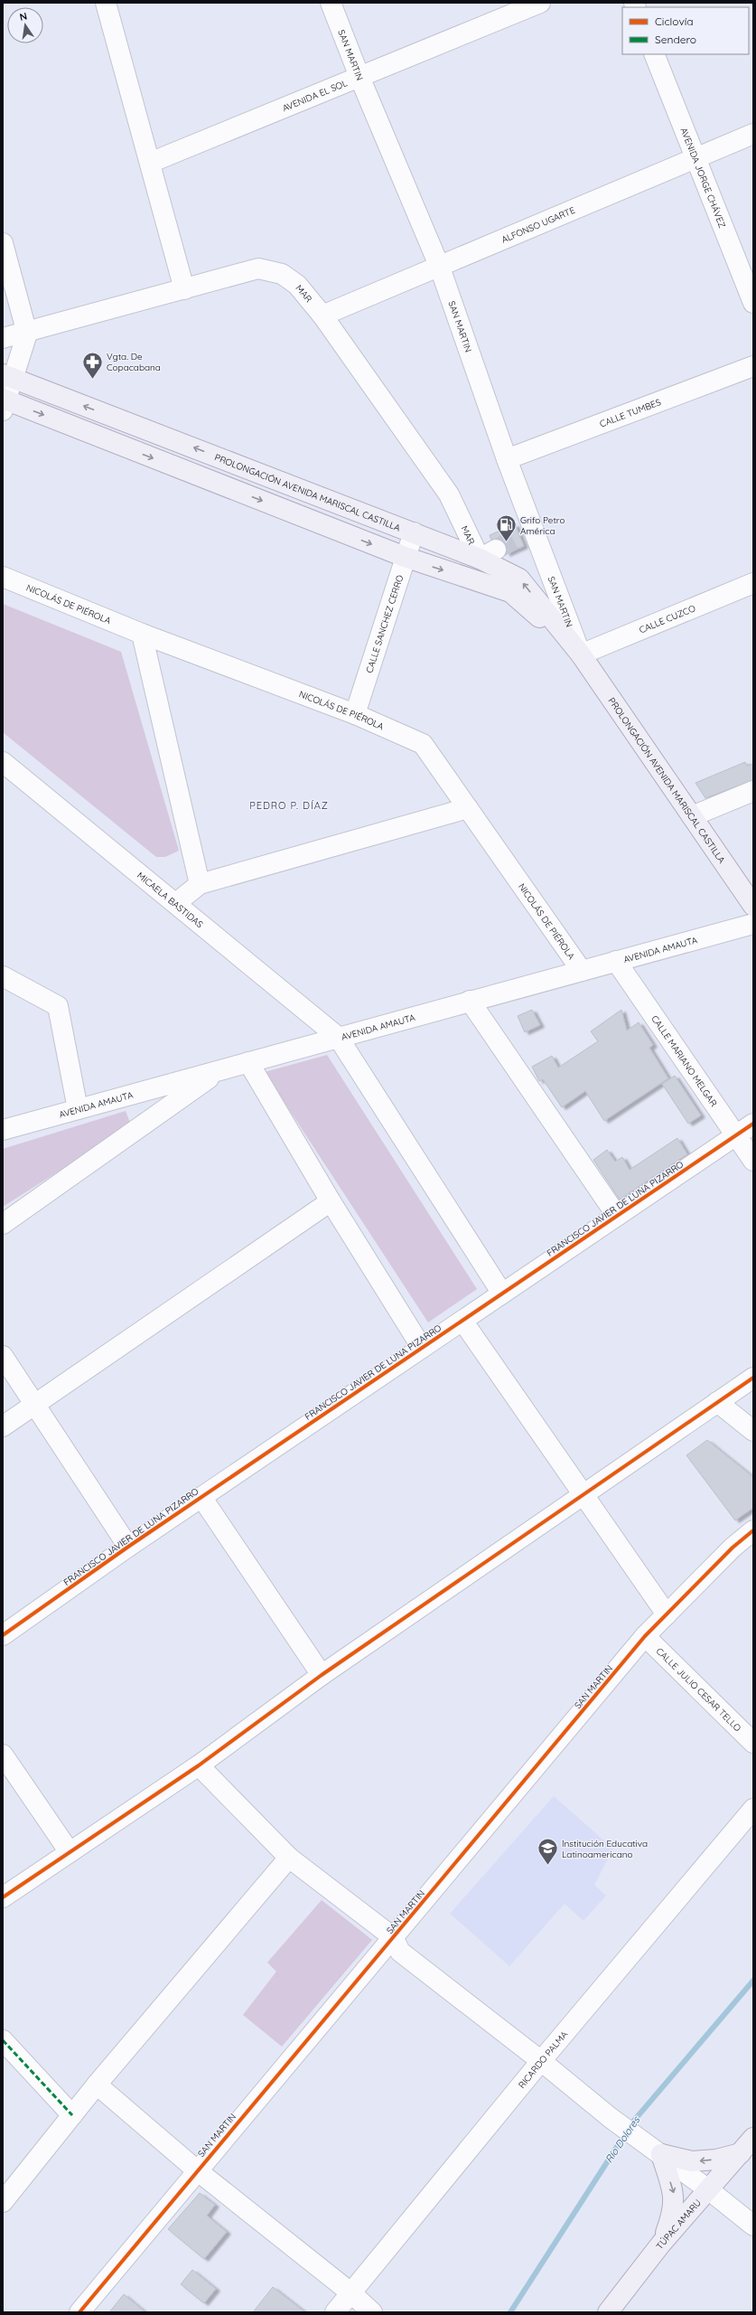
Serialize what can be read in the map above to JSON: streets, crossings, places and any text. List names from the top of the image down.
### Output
{
  "streets": {
    "main road": ["PROLONGACIÓN AVENIDA MARISCAL CASTILLA", "TÚPAC AMARU"],
    "street": [
      "SAN MARTIN",
      "AVENIDA EL SOL",
      "AVENIDA JORGE CHÁVEZ",
      "ALFONSO UGARTE",
      "MAR",
      "CALLE TUMBES",
      "NICOLÁS DE PIÉROLA",
      "CALLE CUZCO",
      "CALLE SANCHEZ CERRO",
      "MICAELA BASTIDAS",
      "AVENIDA AMAUTA",
      "CALLE MARIANO MELGAR",
      "FRANCISCO JAVIER DE LUNA PIZARRO",
      "CALLE JULIO CESAR TELLO",
      "RICARDO PALMA"
    ]
  },
  "crossings": [
    ["SAN MARTIN", "AVENIDA EL SOL"],
    ["SAN MARTIN", "ALFONSO UGARTE"],
    ["SAN MARTIN", "CALLE TUMBES"],
    ["SAN MARTIN", "PROLONGACIÓN AVENIDA MARISCAL CASTILLA"],
    ["SAN MARTIN", "CALLE CUZCO"],
    ["SAN MARTIN", "CALLE JULIO CESAR TELLO"],
    ["AVENIDA JORGE CHÁVEZ", "ALFONSO UGARTE"],
    ["ALFONSO UGARTE", "MAR"],
    ["MAR", "PROLONGACIÓN AVENIDA MARISCAL CASTILLA"],
    ["PROLONGACIÓN AVENIDA MARISCAL CASTILLA", "CALLE CUZCO"],
    ["PROLONGACIÓN AVENIDA MARISCAL CASTILLA", "CALLE SANCHEZ CERRO"],
    ["NICOLÁS DE PIÉROLA", "CALLE SANCHEZ CERRO"],
    ["NICOLÁS DE PIÉROLA", "AVENIDA AMAUTA"],
    ["MICAELA BASTIDAS", "AVENIDA AMAUTA"],
    ["MICAELA BASTIDAS", "FRANCISCO JAVIER DE LUNA PIZARRO"],
    ["AVENIDA AMAUTA", "CALLE MARIANO MELGAR"],
    ["CALLE MARIANO MELGAR", "FRANCISCO JAVIER DE LUNA PIZARRO"]
  ],
  "districts": ["PEDRO P. DÍAZ"],
  "water": ["Río Dolores"],
  "places": {
    "pharmacy": ["Vgta. De Copacabana"],
    "fuel station": ["Grifo Petro América"],
    "school or university": ["Institución Educativa Latinoamericano"]
  },
  "legend": ["Ciclovía", "Sendero"],
  "north": "top"
}
